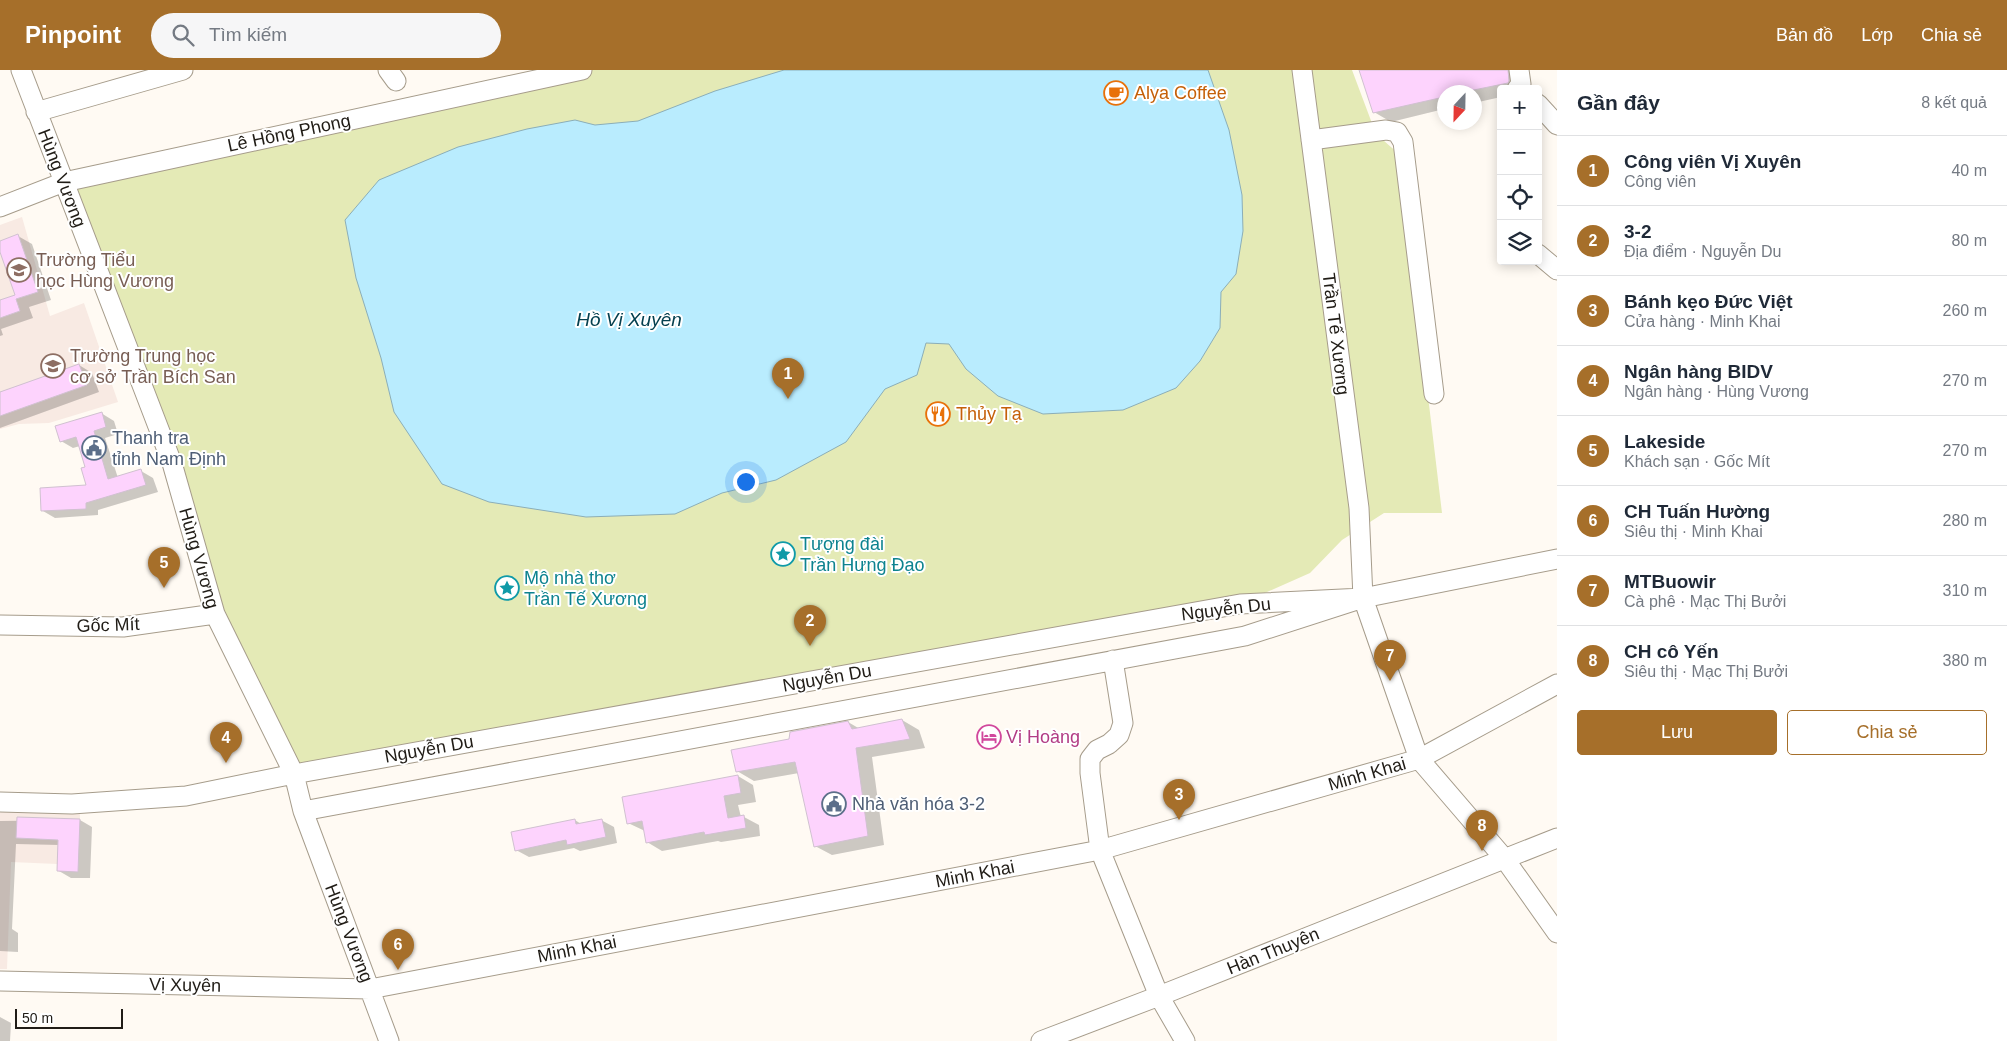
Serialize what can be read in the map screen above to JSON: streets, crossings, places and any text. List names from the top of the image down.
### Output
{
  "streets": {
    "street": [
      "Lê Hồng Phong",
      "Hùng Vương",
      "Trần Tế Xương",
      "Nguyễn Du",
      "Gốc Mít",
      "Minh Khai",
      "Hàn Thuyên",
      "Vị Xuyên"
    ]
  },
  "crossings": [
    ["Lê Hồng Phong", "Hùng Vương"],
    ["Hùng Vương", "Nguyễn Du"],
    ["Hùng Vương", "Gốc Mít"],
    ["Hùng Vương", "Minh Khai"],
    ["Hùng Vương", "Vị Xuyên"],
    ["Trần Tế Xương", "Nguyễn Du"],
    ["Trần Tế Xương", "Minh Khai"],
    ["Minh Khai", "Vị Xuyên"]
  ],
  "water": ["Hồ Vị Xuyên"],
  "places": {
    "cafe": ["Alya Coffee"],
    "school or university": ["Trường Tiểu học Hùng Vương", "Trường Trung học cơ sở Trần Bích San"],
    "restaurant": ["Thủy Tạ"],
    "public building": ["Thanh tra tỉnh Nam Định", "Nhà văn hóa 3-2"],
    "place": ["Tượng đài Trần Hưng Đạo", "Mộ nhà thơ Trần Tế Xương"],
    "hotel": ["Vị Hoàng"]
  },
  "scale_bar": "50 m",
  "north": "bottom",
  "page": {
    "header": "Pinpoint",
    "search": "Tìm kiếm",
    "nav": ["Bản đồ", "Lớp", "Chia sẻ"],
    "heading": ["Gần đây", "8 kết quả"],
    "map_buttons": ["+", "−"],
    "list": [
      {
        "mark": "1",
        "name": "Công viên Vị Xuyên",
        "note": "Công viên",
        "value": "40 m"
      },
      {
        "mark": "2",
        "name": "3-2",
        "note": "Địa điểm · Nguyễn Du",
        "value": "80 m"
      },
      {
        "mark": "3",
        "name": "Bánh kẹo Đức Việt",
        "note": "Cửa hàng · Minh Khai",
        "value": "260 m"
      },
      {
        "mark": "4",
        "name": "Ngân hàng BIDV",
        "note": "Ngân hàng · Hùng Vương",
        "value": "270 m"
      },
      {
        "mark": "5",
        "name": "Lakeside",
        "note": "Khách sạn · Gốc Mít",
        "value": "270 m"
      },
      {
        "mark": "6",
        "name": "CH Tuấn Hường",
        "note": "Siêu thị · Minh Khai",
        "value": "280 m"
      },
      {
        "mark": "7",
        "name": "MTBuowir",
        "note": "Cà phê · Mạc Thị Bưởi",
        "value": "310 m"
      },
      {
        "mark": "8",
        "name": "CH cô Yến",
        "note": "Siêu thị · Mạc Thị Bưởi",
        "value": "380 m"
      }
    ],
    "pins": [
      "1",
      "5",
      "2",
      "7",
      "4",
      "3",
      "8",
      "6"
    ],
    "buttons": ["Lưu", "Chia sẻ"],
    "scale": "50 m"
  }
}
